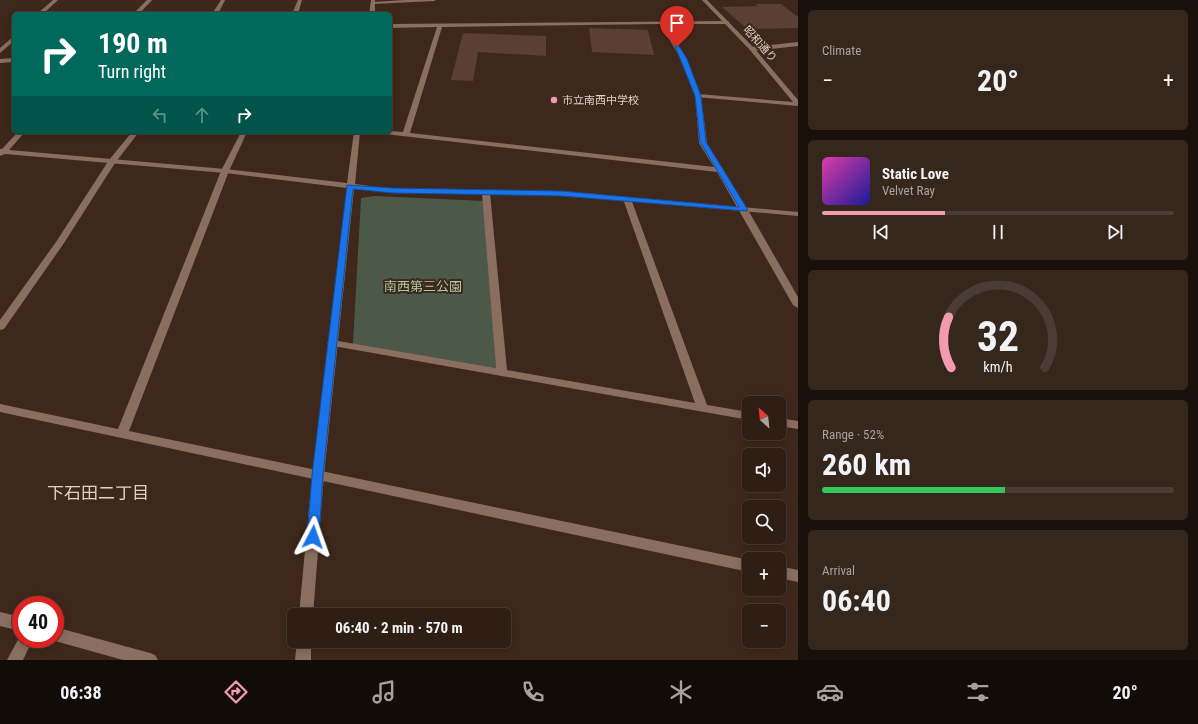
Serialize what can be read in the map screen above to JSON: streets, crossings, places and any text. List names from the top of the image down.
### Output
{
  "streets": {
    "street": ["昭和通り"]
  },
  "districts": ["下石田二丁目"],
  "parks": ["南西第三公園"],
  "places": ["市立南西中学校"],
  "north": "top left",
  "page": {
    "tile": [
      "Climate",
      ["Range · 52%", "260 km"],
      ["Arrival", "06:40"]
    ],
    "turn": ["190 m", "Turn right"],
    "heat": ["−", "20°", "+"],
    "song": ["Static Love", "Velvet Ray"],
    "map_buttons": ["+", "−"],
    "limit": "40",
    "trip": "06:40 · 2 min · 570 m",
    "tabs": ["06:38", "20°"],
    "gauge": ["32", "km/h"]
  }
}
